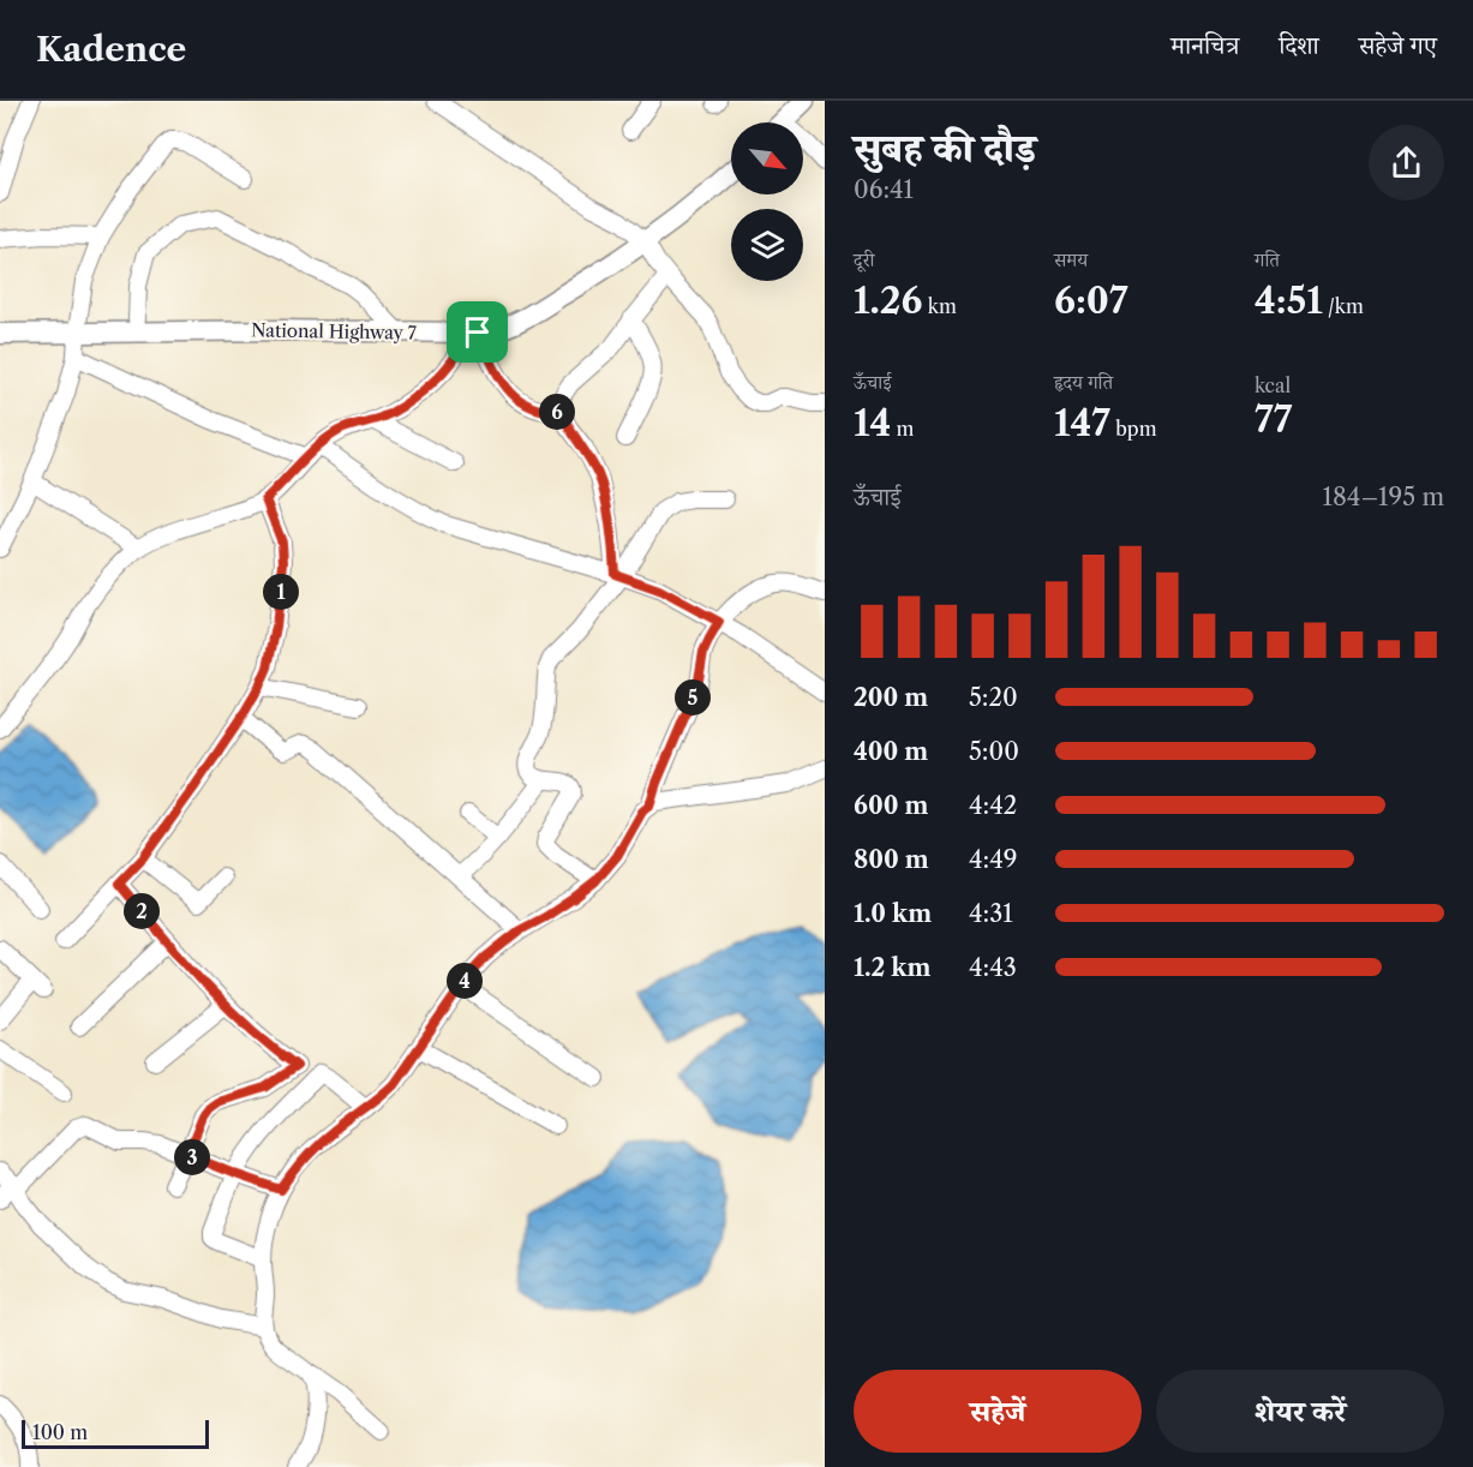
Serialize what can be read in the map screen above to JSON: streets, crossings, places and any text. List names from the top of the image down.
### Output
{
  "streets": {
    "main road": ["National Highway 7"]
  },
  "scale_bar": "100 m",
  "north": "bottom right",
  "page": {
    "header": "Kadence",
    "nav": ["मानचित्र", "दिशा", "सहेजे गए"],
    "heading": ["सुबह की दौड़", "06:41"],
    "stats": [
      ["दूरी", "1.26 km"],
      ["समय", "6:07"],
      ["गति", "4:51 /km"],
      ["ऊँचाई", "14 m"],
      ["हृदय गति", "147 bpm"],
      ["kcal", "77"]
    ],
    "pins": [
      "6",
      "1",
      "5",
      "2",
      "4",
      "3"
    ],
    "chart": ["ऊँचाई", "184–195 m"],
    "list": [
      {
        "name": "200 m",
        "note": "5:20"
      },
      {
        "name": "400 m",
        "note": "5:00"
      },
      {
        "name": "600 m",
        "note": "4:42"
      },
      {
        "name": "800 m",
        "note": "4:49"
      },
      {
        "name": "1.0 km",
        "note": "4:31"
      },
      {
        "name": "1.2 km",
        "note": "4:43"
      }
    ],
    "buttons": ["सहेजें", "शेयर करें"],
    "scale": "100 m"
  }
}
